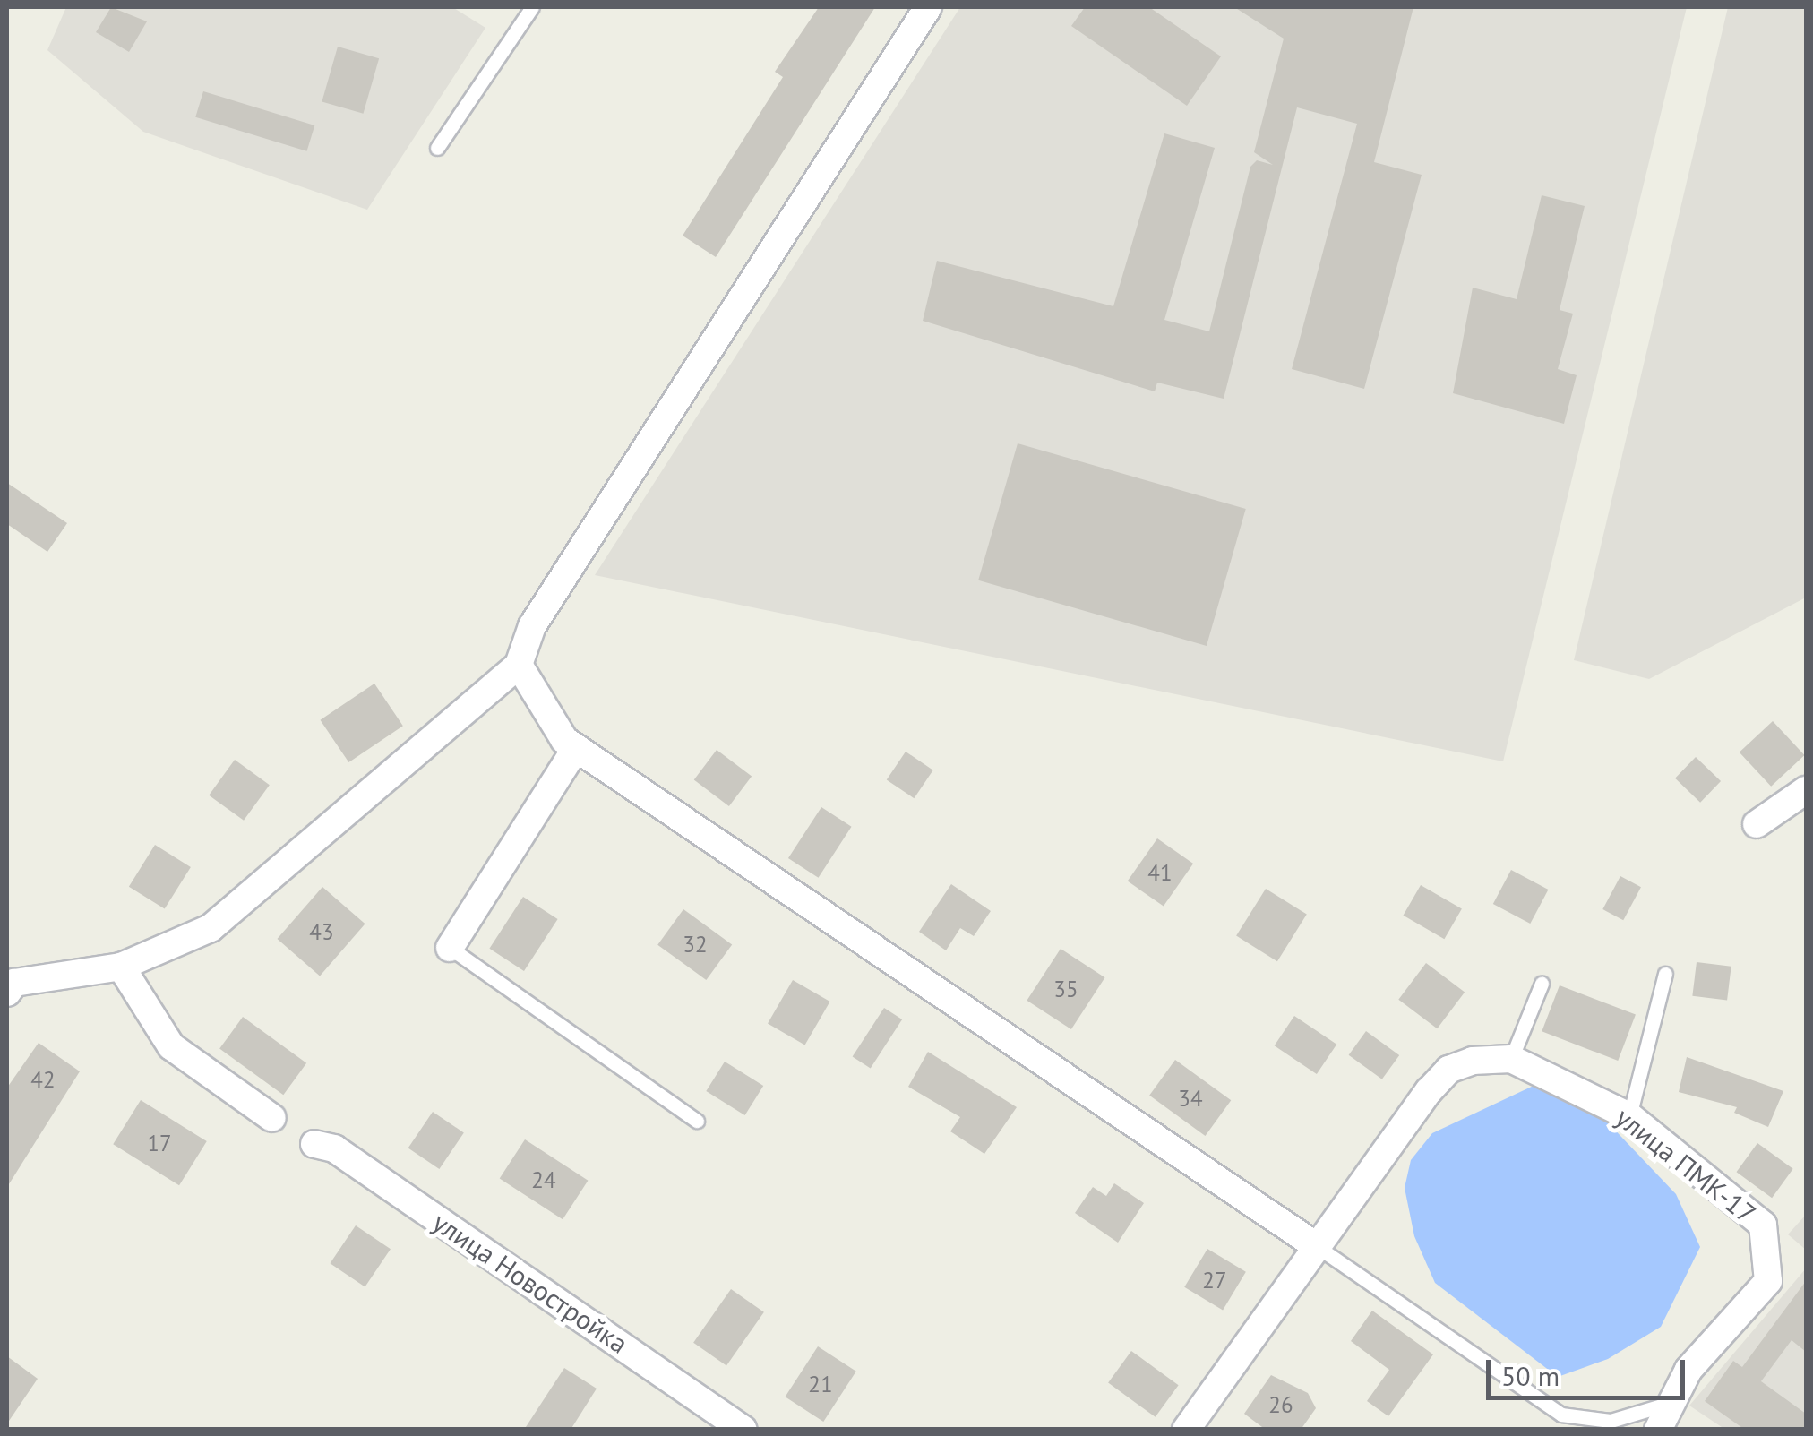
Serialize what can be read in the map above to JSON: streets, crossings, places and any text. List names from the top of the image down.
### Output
{
  "streets": {
    "street": ["улица ПМК-17", "улица Новостройка"]
  },
  "house_numbers": [
    "41",
    "43",
    "32",
    "35",
    "42",
    "34",
    "17",
    "24",
    "27",
    "21",
    "26"
  ],
  "scale_bar": "50 m"
}
